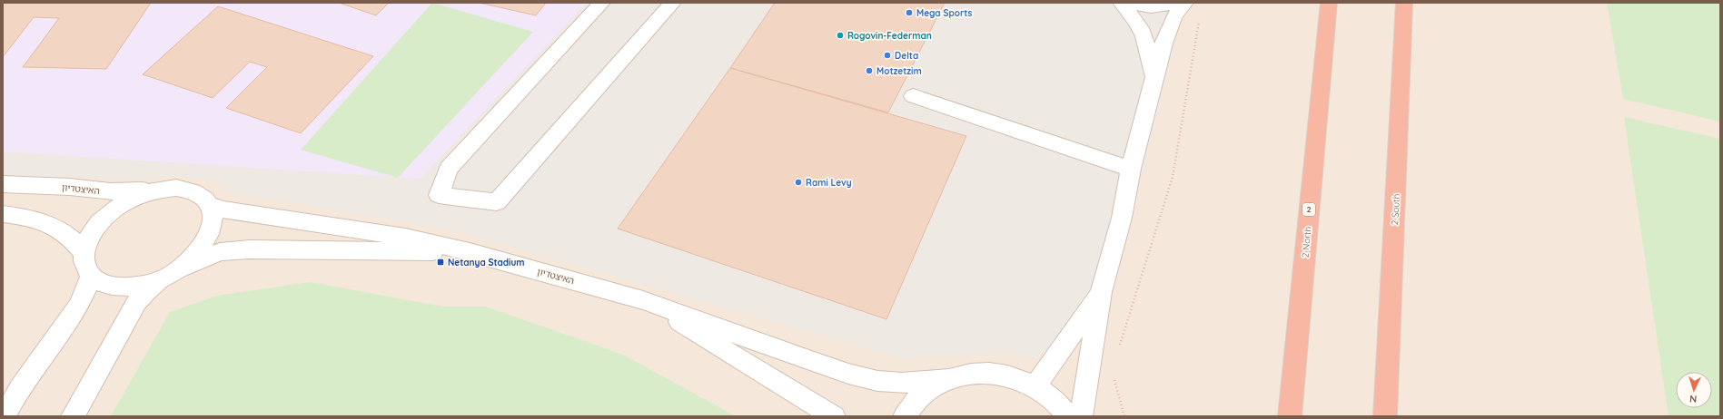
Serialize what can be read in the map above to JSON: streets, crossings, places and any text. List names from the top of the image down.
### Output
{
  "streets": {
    "highway": ["2", "2 South", "2 North"],
    "street": ["האיצטדיון"]
  },
  "places": {
    "other": [
      "Mega Sports",
      "Rogovin-Federman",
      "Delta",
      "Motzetzim",
      "Rami Levy"
    ],
    "transit": ["Netanya Stadium"]
  },
  "north": "bottom"
}
